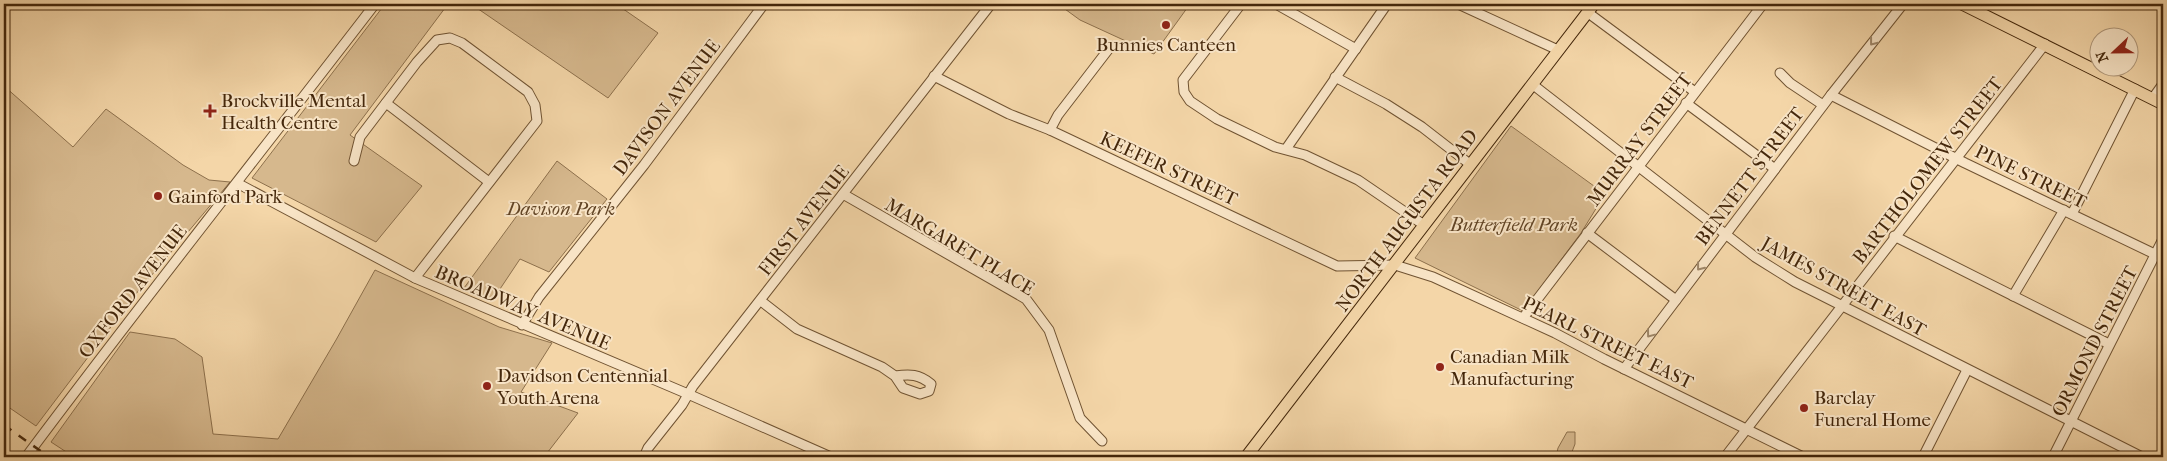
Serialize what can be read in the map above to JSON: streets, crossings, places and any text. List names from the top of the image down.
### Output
{
  "streets": {
    "main road": ["NORTH AUGUSTA ROAD"],
    "street": [
      "DAVISON AVENUE",
      "MURRAY STREET",
      "KEEFER STREET",
      "BARTHOLOMEW STREET",
      "BENNETT STREET",
      "PINE STREET",
      "FIRST AVENUE",
      "MARGARET PLACE",
      "JAMES STREET EAST",
      "OXFORD AVENUE",
      "BROADWAY AVENUE",
      "ORMOND STREET",
      "PEARL STREET EAST"
    ]
  },
  "crossings": [
    ["DAVISON AVENUE", "BROADWAY AVENUE"],
    ["MURRAY STREET", "JAMES STREET EAST"],
    ["MURRAY STREET", "PEARL STREET EAST"],
    ["KEEFER STREET", "FIRST AVENUE"],
    ["KEEFER STREET", "NORTH AUGUSTA ROAD"],
    ["KEEFER STREET", "PEARL STREET EAST"],
    ["BARTHOLOMEW STREET", "PINE STREET"],
    ["BARTHOLOMEW STREET", "JAMES STREET EAST"],
    ["BARTHOLOMEW STREET", "PEARL STREET EAST"],
    ["BENNETT STREET", "PINE STREET"],
    ["BENNETT STREET", "JAMES STREET EAST"],
    ["BENNETT STREET", "PEARL STREET EAST"],
    ["PINE STREET", "ORMOND STREET"],
    ["FIRST AVENUE", "MARGARET PLACE"],
    ["FIRST AVENUE", "BROADWAY AVENUE"],
    ["NORTH AUGUSTA ROAD", "JAMES STREET EAST"],
    ["NORTH AUGUSTA ROAD", "PEARL STREET EAST"],
    ["JAMES STREET EAST", "ORMOND STREET"],
    ["OXFORD AVENUE", "BROADWAY AVENUE"]
  ],
  "one_way": ["BENNETT STREET"],
  "parks": ["Davison Park", "Butterfield Park"],
  "places": {
    "other": [
      "Bunnies Canteen",
      "Gainford Park",
      "Canadian Milk Manufacturing",
      "Davidson Centennial Youth Arena",
      "Barclay Funeral Home"
    ],
    "health": ["Brockville Mental Health Centre"]
  },
  "north": "left"
}
